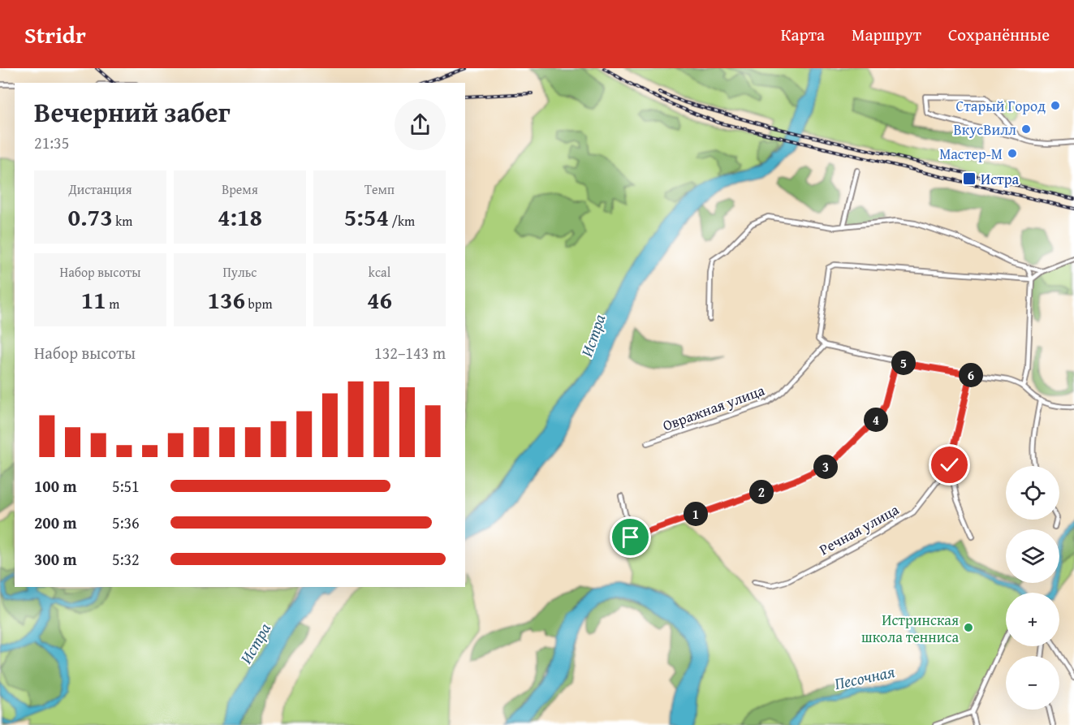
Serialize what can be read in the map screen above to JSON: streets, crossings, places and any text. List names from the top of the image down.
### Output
{
  "streets": {
    "street": ["Овражная улица", "Речная улица"]
  },
  "water": ["Истра", "Песочная"],
  "places": {
    "other": [
      "Старый Город",
      "ВкусВилл",
      "Мастер-М",
      "Истринская школа тенниса"
    ],
    "transit": ["Истра"]
  },
  "page": {
    "header": "Stridr",
    "nav": ["Карта", "Маршрут", "Сохранённые"],
    "heading": ["Вечерний забег", "21:35"],
    "stats": [
      ["Дистанция", "0.73 km"],
      ["Время", "4:18"],
      ["Темп", "5:54 /km"],
      ["Набор высоты", "11 m"],
      ["Пульс", "136 bpm"],
      ["kcal", "46"]
    ],
    "chart": ["Набор высоты", "132–143 m"],
    "pins": [
      "5",
      "6",
      "4",
      "3",
      "2",
      "1"
    ],
    "map_buttons": ["+", "−"],
    "list": [
      {
        "name": "100 m",
        "note": "5:51"
      },
      {
        "name": "200 m",
        "note": "5:36"
      },
      {
        "name": "300 m",
        "note": "5:32"
      }
    ]
  }
}
